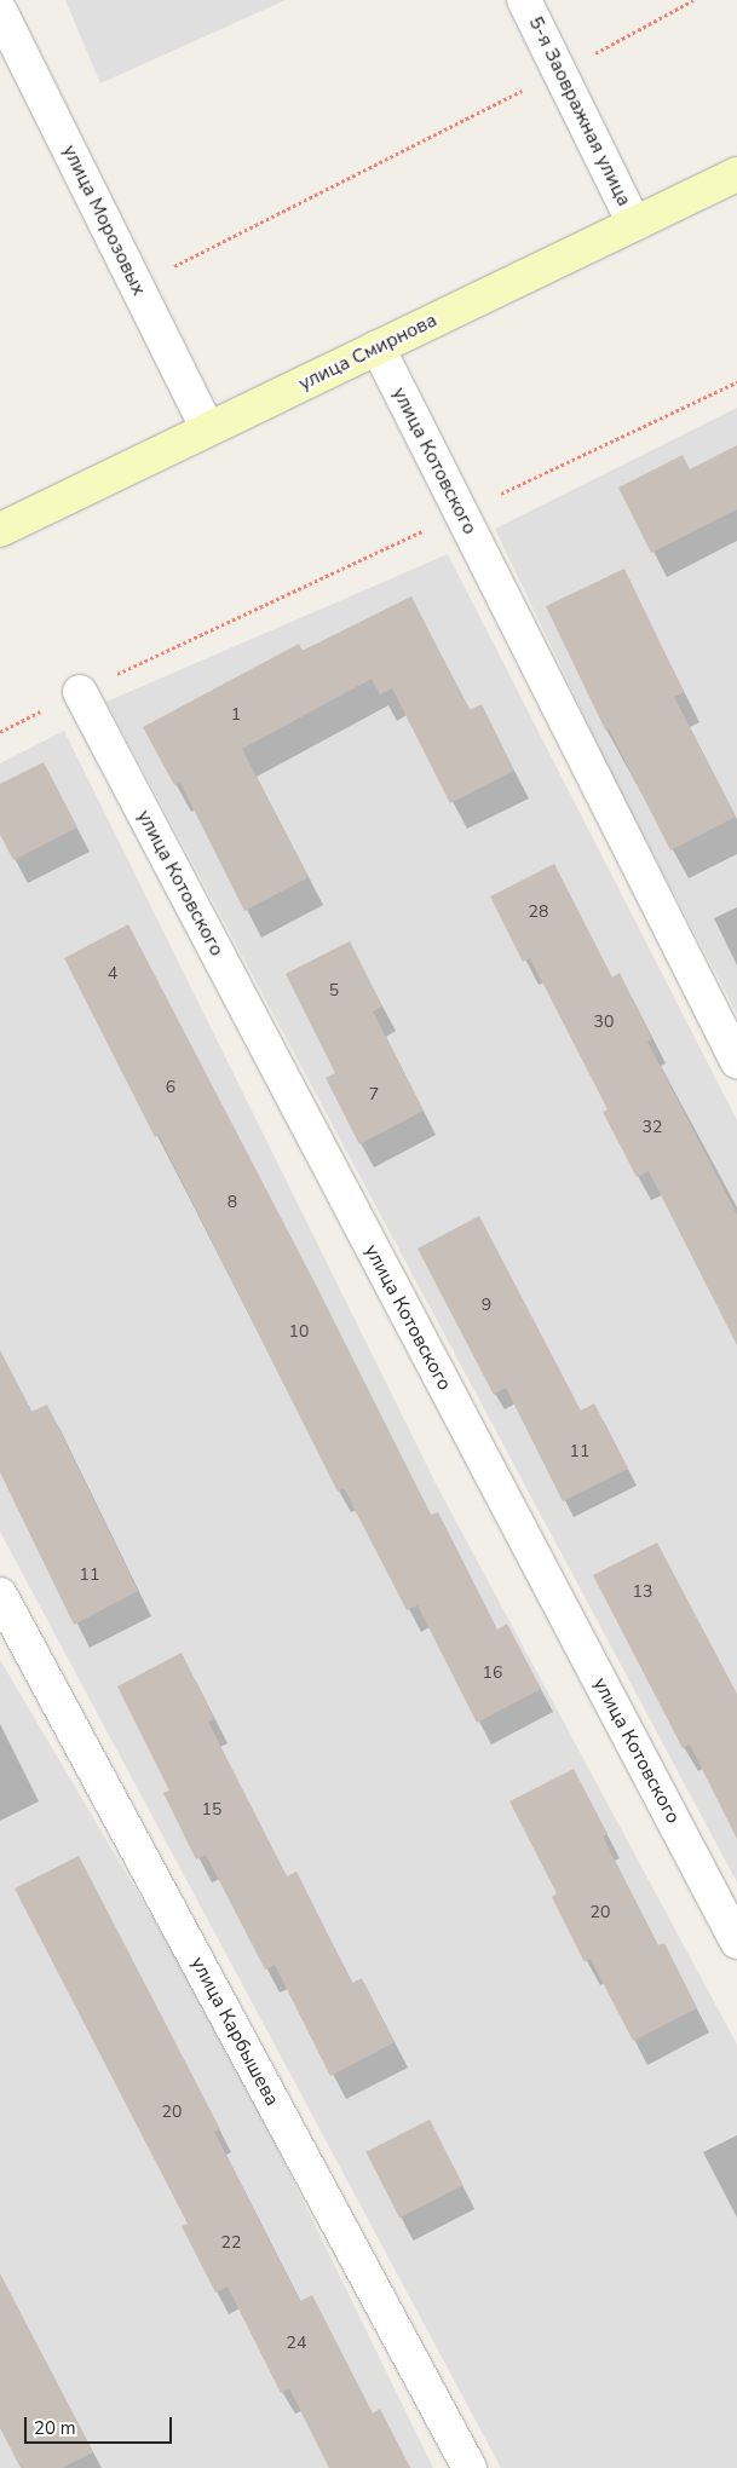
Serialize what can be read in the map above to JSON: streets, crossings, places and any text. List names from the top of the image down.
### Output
{
  "streets": {
    "main road": ["улица Смирнова"],
    "street": [
      "5-я Заовражная улица",
      "улица Морозовых",
      "улица Котовского",
      "улица Карбышева"
    ]
  },
  "crossings": [
    ["5-я Заовражная улица", "улица Смирнова"],
    ["улица Морозовых", "улица Смирнова"],
    ["улица Смирнова", "улица Котовского"]
  ],
  "house_numbers": [
    "1",
    "28",
    "4",
    "5",
    "30",
    "6",
    "7",
    "32",
    "8",
    "9",
    "10",
    "11",
    "11",
    "13",
    "16",
    "15",
    "20",
    "20",
    "22",
    "24"
  ],
  "scale_bar": "20 m"
}
